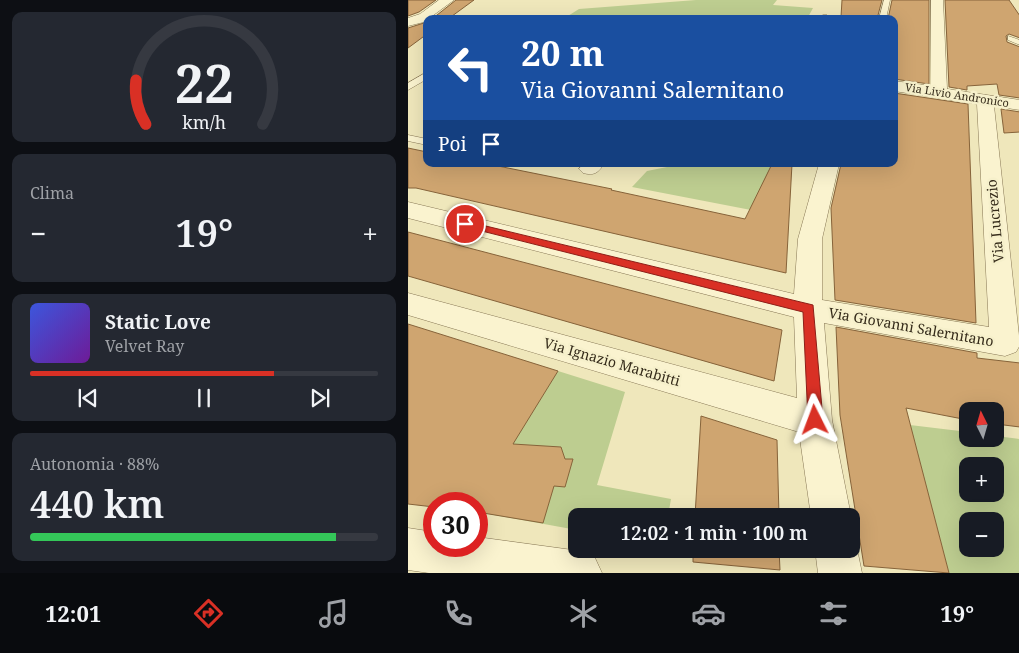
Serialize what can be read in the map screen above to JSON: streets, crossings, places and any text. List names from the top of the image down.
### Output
{
  "streets": {
    "street": [
      "Via Livio Andronico",
      "Via Lucrezio",
      "Via Giovanni Salernitano",
      "Via Ignazio Marabitti"
    ]
  },
  "crossings": [
    ["Via Livio Andronico", "Via Lucrezio"],
    ["Via Lucrezio", "Via Giovanni Salernitano"]
  ],
  "north": "top",
  "page": {
    "turn": ["20 m", "Via Giovanni Salernitano"],
    "then": "Poi",
    "tile": [
      "Clima",
      ["Autonomia · 88%", "440 km"]
    ],
    "heat": ["−", "19°", "+"],
    "song": ["Static Love", "Velvet Ray"],
    "map_buttons": ["+", "−"],
    "limit": "30",
    "trip": "12:02 · 1 min · 100 m",
    "tabs": ["12:01", "19°"],
    "gauge": ["22", "km/h"]
  }
}
